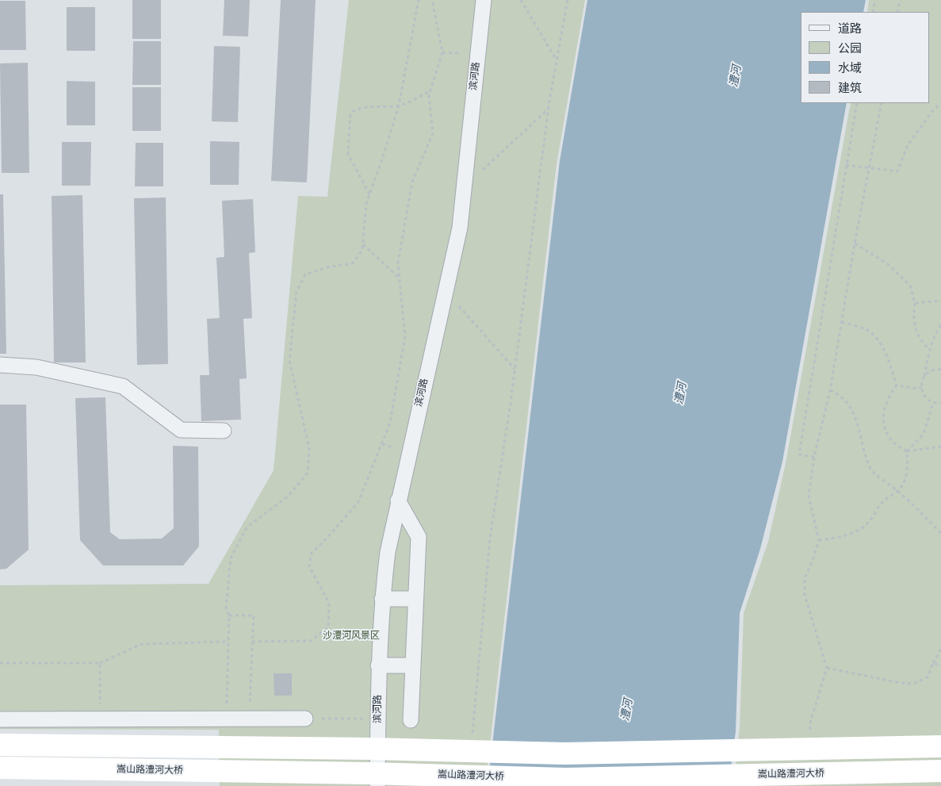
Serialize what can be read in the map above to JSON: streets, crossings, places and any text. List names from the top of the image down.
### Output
{
  "streets": {
    "main road": ["嵩山路澧河大桥"],
    "street": ["滨河路"]
  },
  "water": ["澧河"],
  "parks": ["沙澧河风景区"],
  "legend": [
    "道路",
    "公园",
    "水域",
    "建筑"
  ]
}
